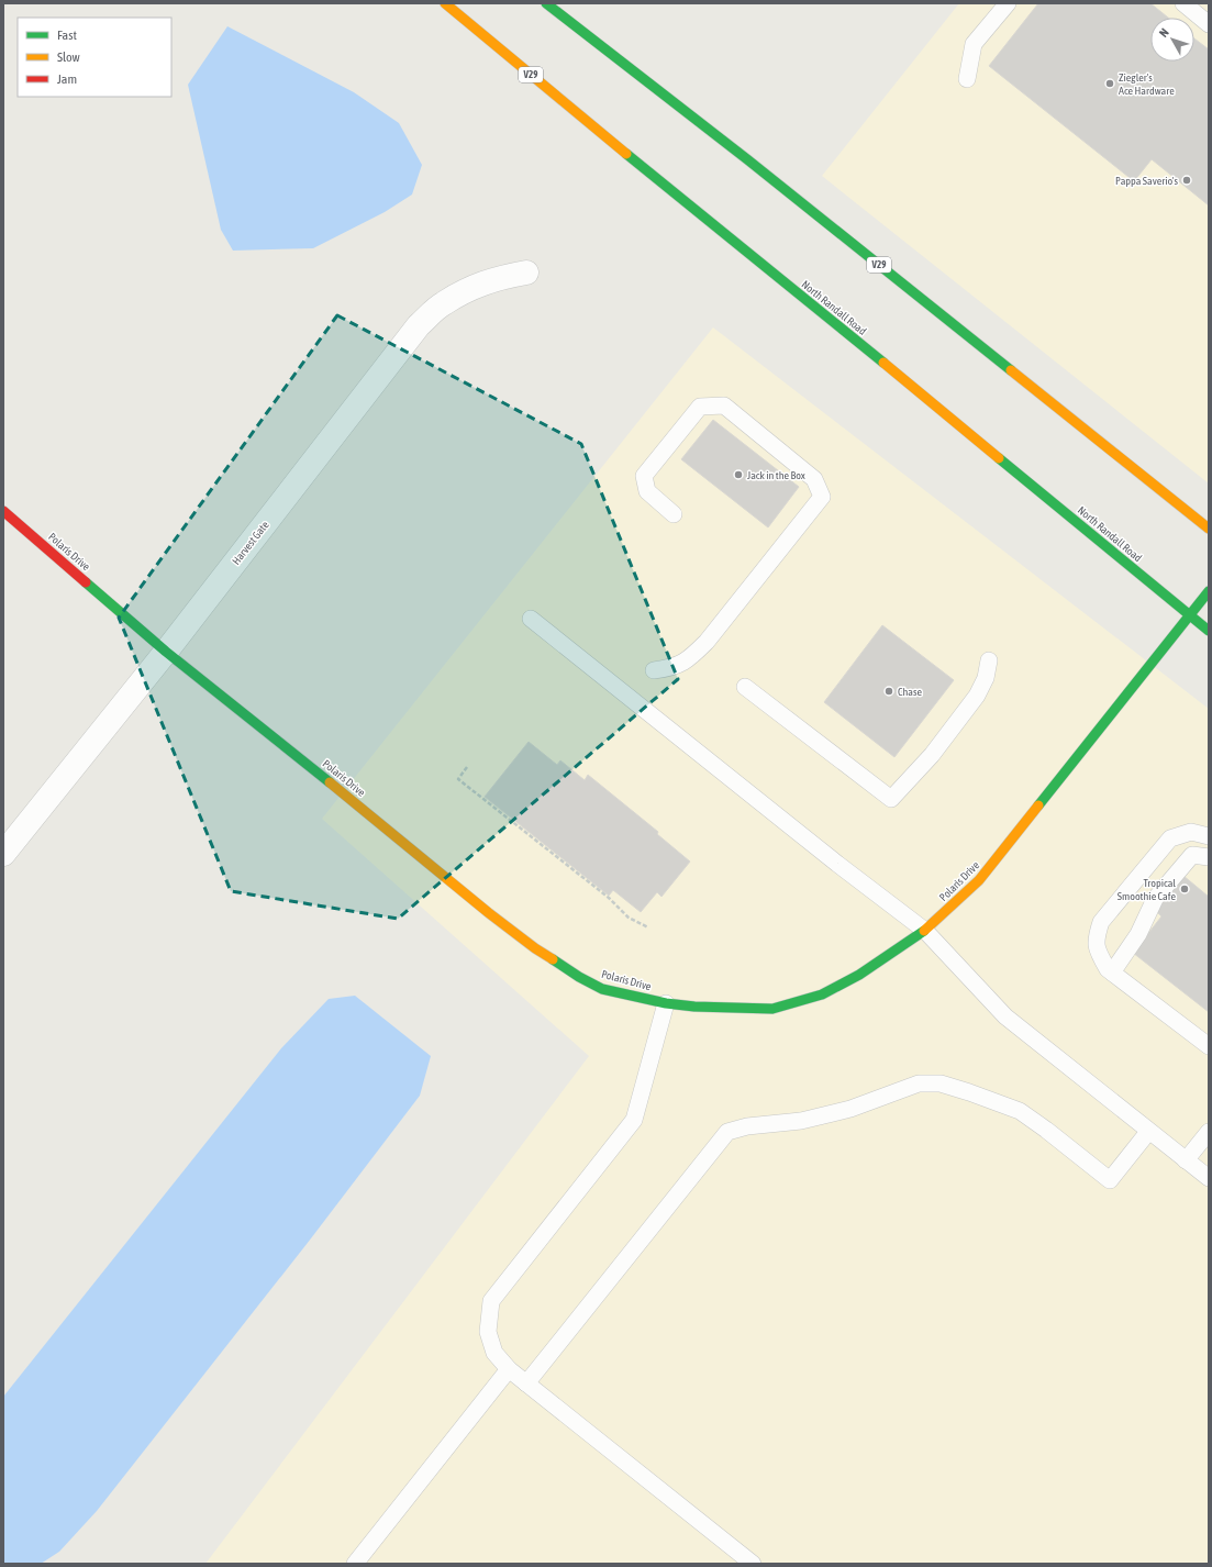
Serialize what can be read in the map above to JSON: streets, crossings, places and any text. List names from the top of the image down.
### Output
{
  "streets": {
    "main road": ["V29", "North Randall Road", "Polaris Drive"],
    "street": ["Harvest Gate"]
  },
  "crossings": [
    ["North Randall Road", "Polaris Drive"],
    ["Harvest Gate", "Polaris Drive"]
  ],
  "places": [
    "Ziegler's Ace Hardware",
    "Pappa Saverio's",
    "Jack in the Box",
    "Chase",
    "Tropical Smoothie Cafe"
  ],
  "legend": ["Fast", "Slow", "Jam"],
  "north": "top left"
}
